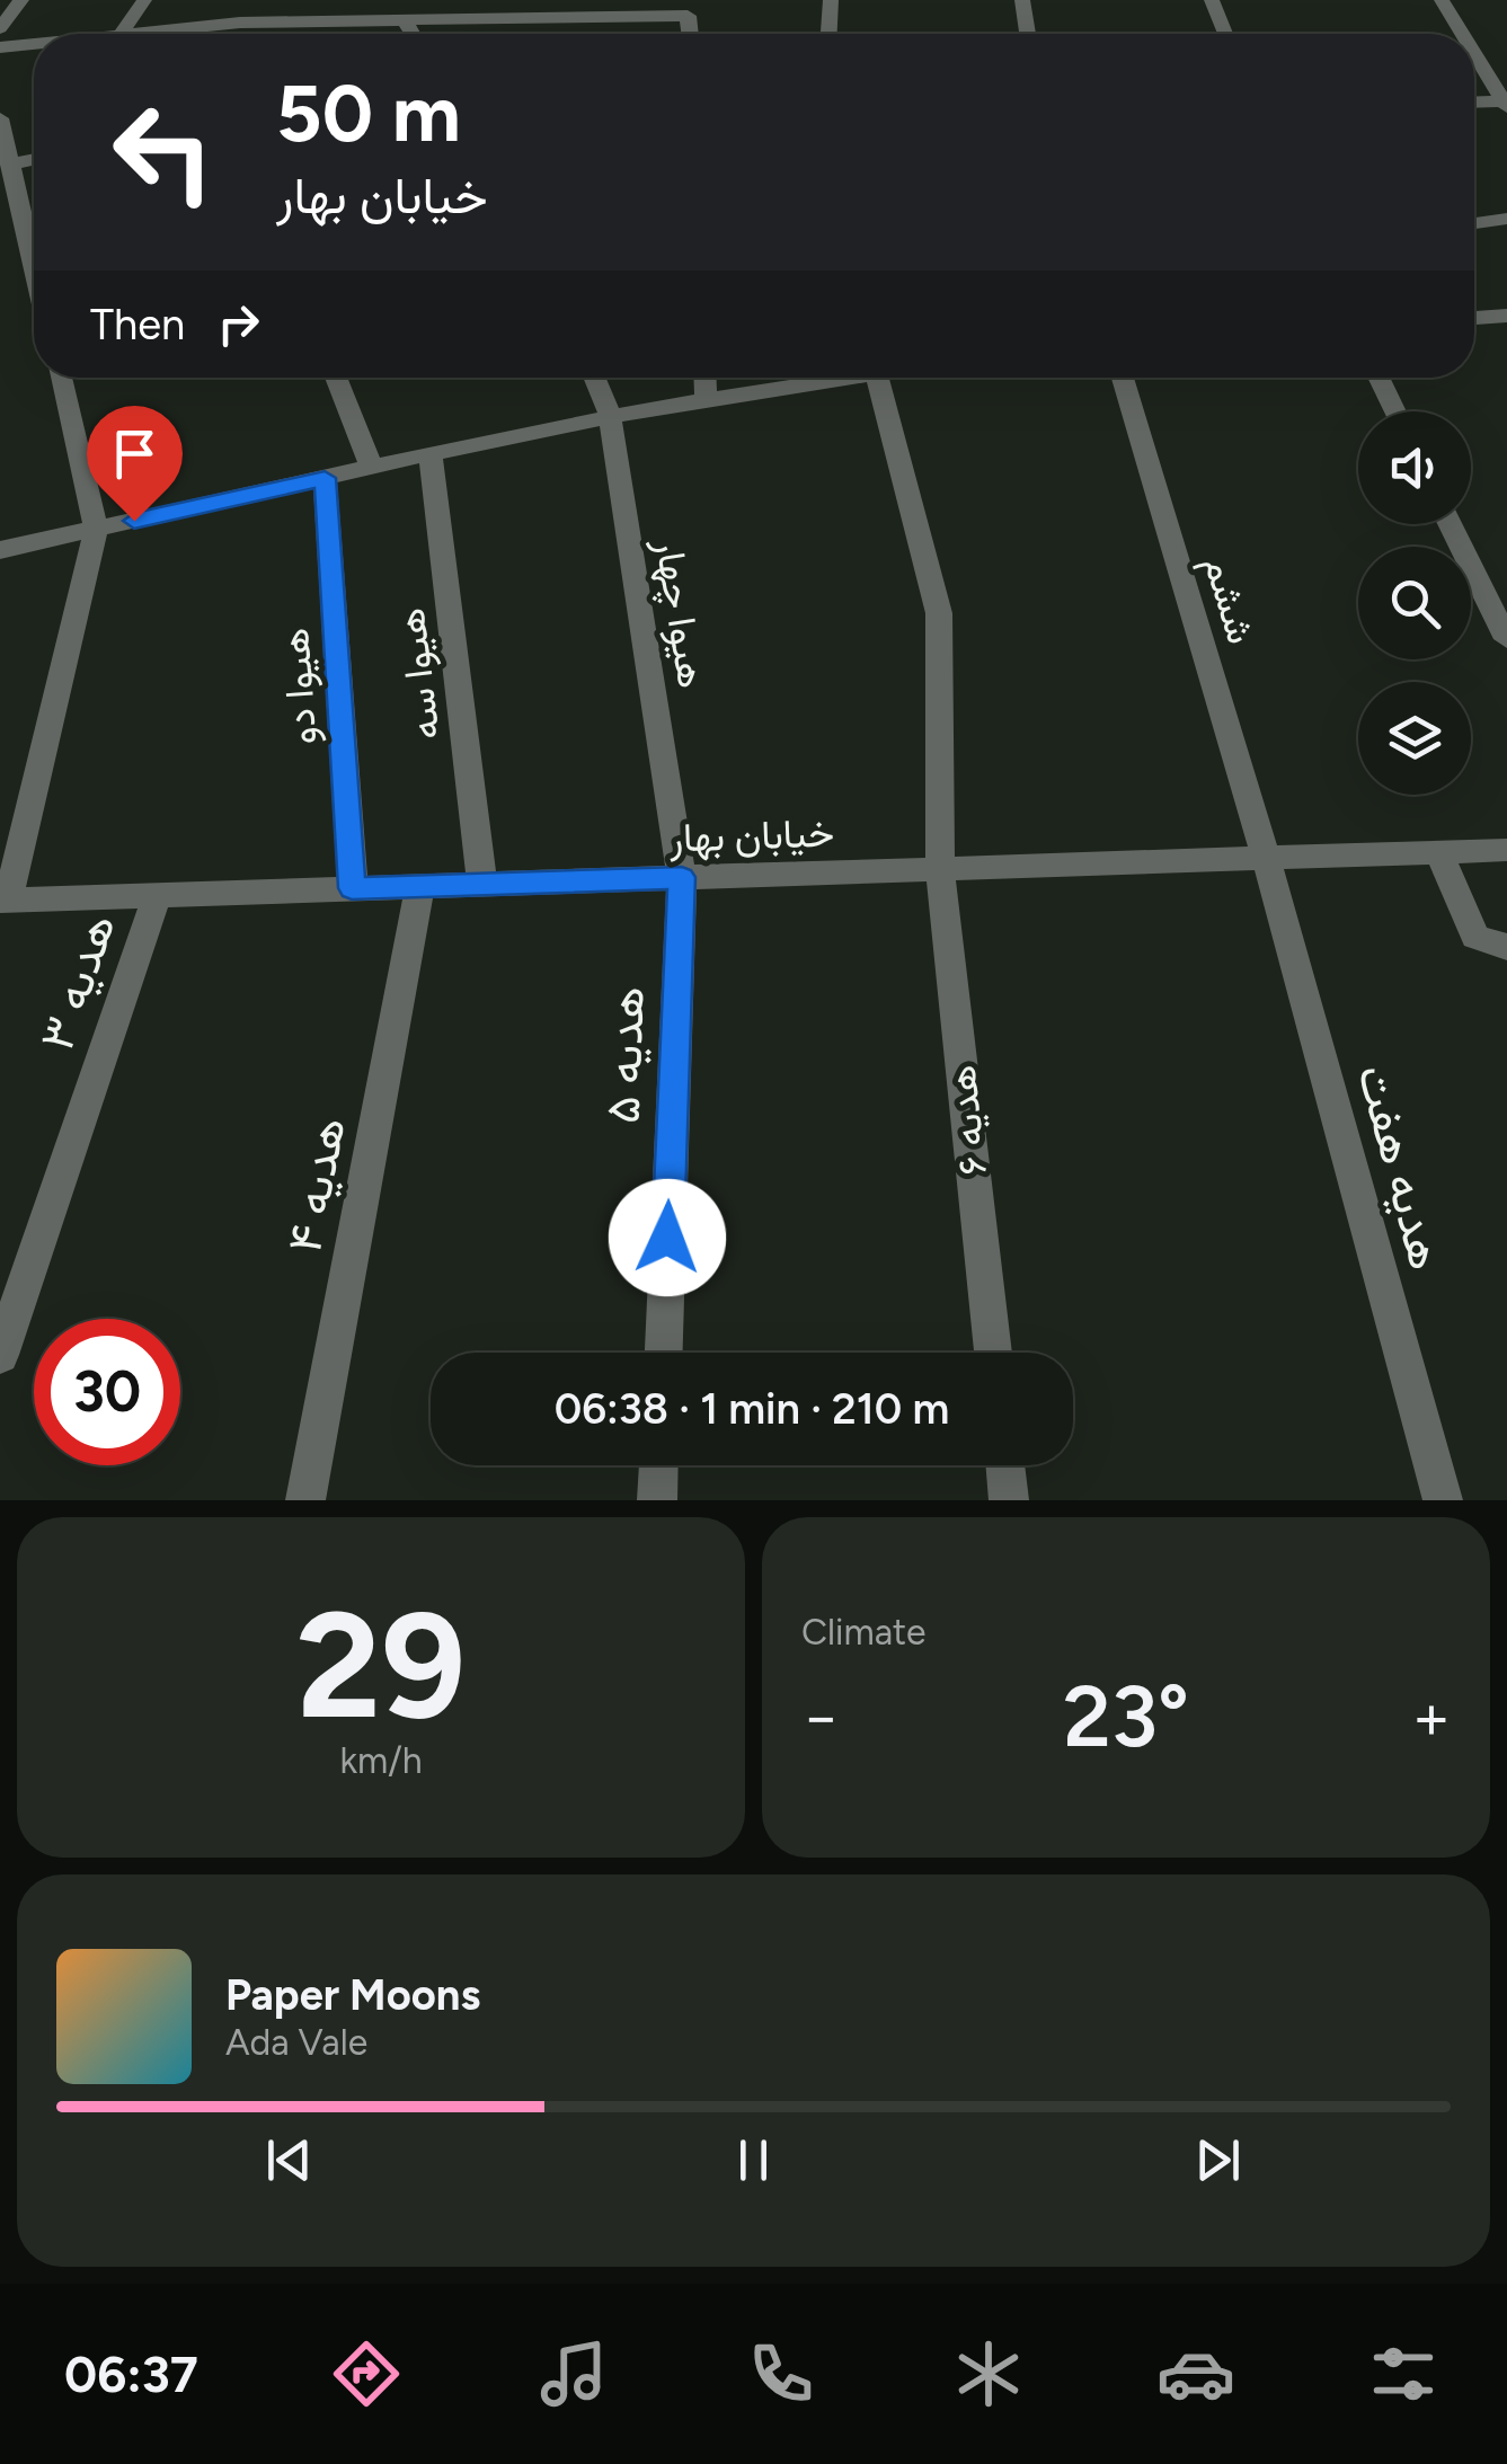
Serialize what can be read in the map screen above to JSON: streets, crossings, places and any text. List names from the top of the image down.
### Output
{
  "streets": {
    "street": [
      "ششم",
      "هیوا چهار",
      "هیوا سه",
      "هیوا دو",
      "خیابان بهار",
      "هدیه ۳",
      "هدیه ۵",
      "هدیه ۶",
      "هدیه هفت",
      "هدیه ۴"
    ]
  },
  "crossings": [
    ["ششم", "خیابان بهار"],
    ["ششم", "هدیه هفت"],
    ["هیوا چهار", "خیابان بهار"],
    ["هیوا چهار", "هدیه ۵"],
    ["هیوا سه", "خیابان بهار"],
    ["هیوا دو", "خیابان بهار"],
    ["خیابان بهار", "هدیه ۳"],
    ["خیابان بهار", "هدیه ۵"],
    ["خیابان بهار", "هدیه ۶"],
    ["خیابان بهار", "هدیه هفت"],
    ["خیابان بهار", "هدیه ۴"]
  ],
  "page": {
    "turn": ["50 m", "خیابان بهار"],
    "then": "Then",
    "limit": "30",
    "trip": "06:38 · 1 min · 210 m",
    "tile": [
      ["29", "km/h"],
      "Climate"
    ],
    "heat": ["−", "23°", "+"],
    "song": ["Paper Moons", "Ada Vale"],
    "tabs": "06:37"
  }
}
